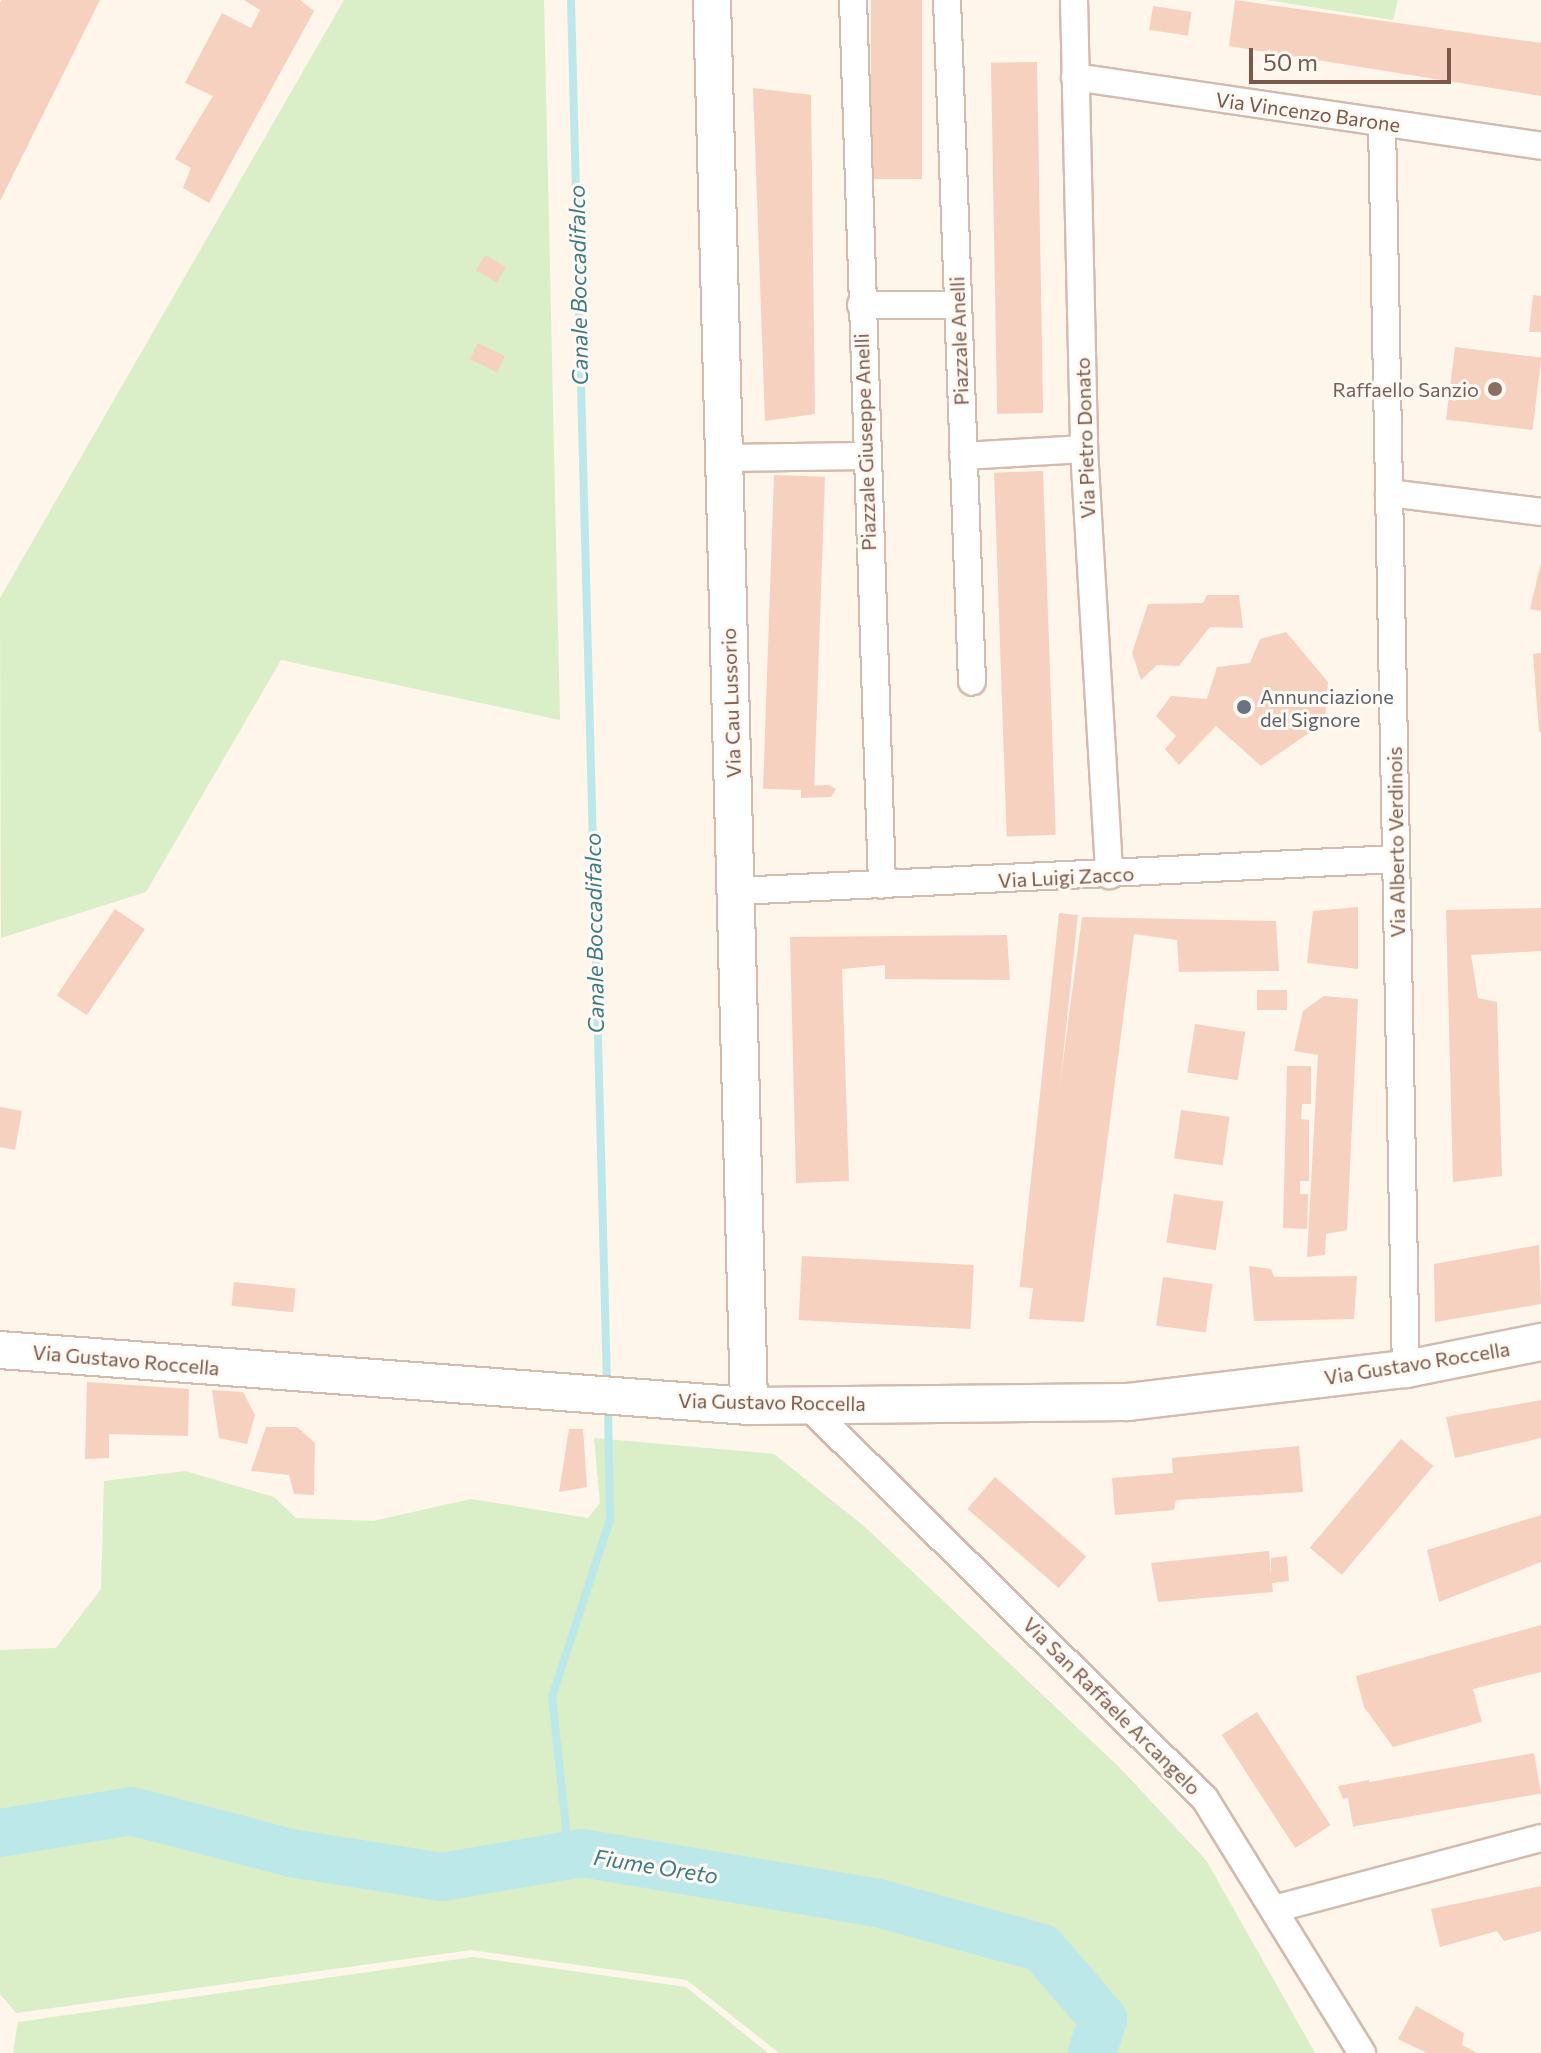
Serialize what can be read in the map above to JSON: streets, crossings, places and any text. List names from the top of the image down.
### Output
{
  "streets": {
    "street": [
      "Via Vincenzo Barone",
      "Piazzale Anelli",
      "Via Pietro Donato",
      "Piazzale Giuseppe Anelli",
      "Via Cau Lussorio",
      "Via Alberto Verdinois",
      "Via Luigi Zacco",
      "Via Gustavo Roccella",
      "Via San Raffaele Arcangelo"
    ]
  },
  "crossings": [
    ["Via Vincenzo Barone", "Via Pietro Donato"],
    ["Via Vincenzo Barone", "Via Alberto Verdinois"],
    ["Via Pietro Donato", "Via Luigi Zacco"],
    ["Piazzale Giuseppe Anelli", "Via Luigi Zacco"],
    ["Via Cau Lussorio", "Via Luigi Zacco"],
    ["Via Cau Lussorio", "Via Gustavo Roccella"],
    ["Via Alberto Verdinois", "Via Luigi Zacco"],
    ["Via Alberto Verdinois", "Via Gustavo Roccella"],
    ["Via Gustavo Roccella", "Via San Raffaele Arcangelo"]
  ],
  "water": ["Canale Boccadifalco", "Fiume Oreto"],
  "places": ["Raffaello Sanzio", "Annunciazione del Signore"],
  "scale_bar": "50 m"
}
